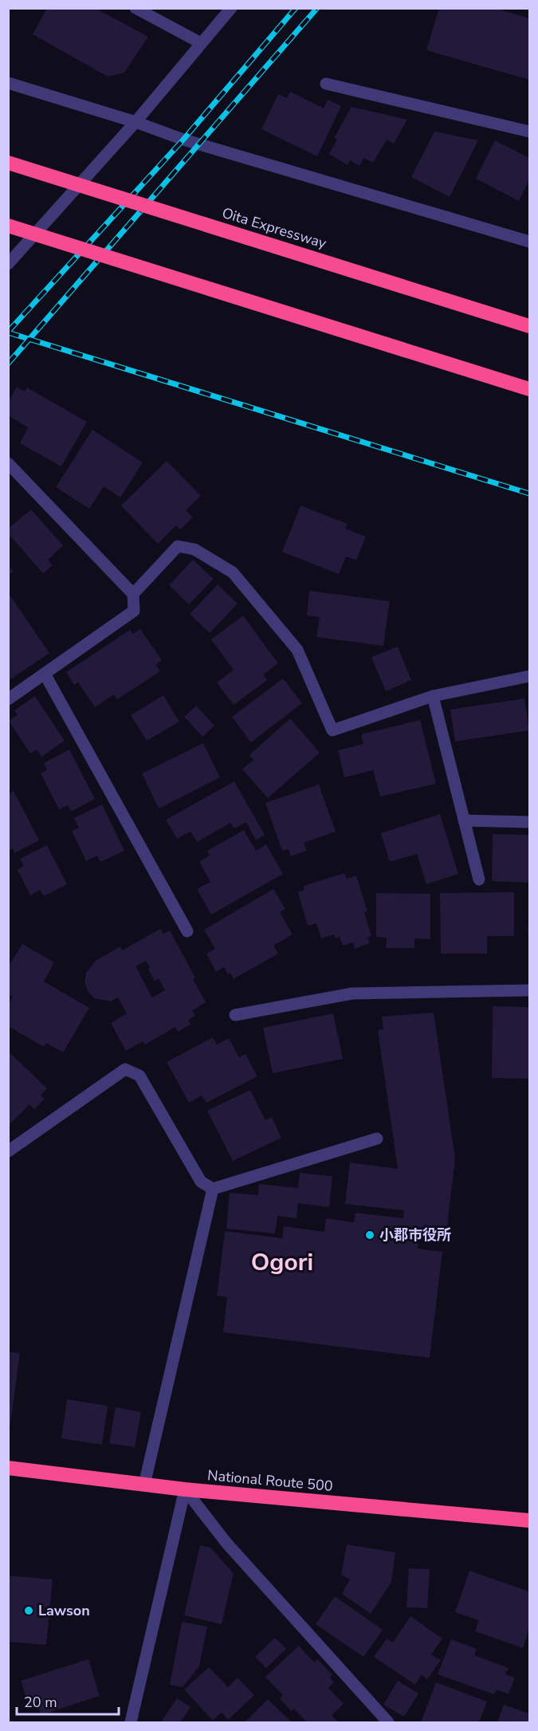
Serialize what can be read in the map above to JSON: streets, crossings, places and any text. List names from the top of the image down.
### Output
{
  "streets": {
    "highway": ["Oita Expressway", "National Route 500"]
  },
  "districts": ["Ogori"],
  "places": ["小郡市役所", "Lawson"],
  "scale_bar": "20 m"
}
